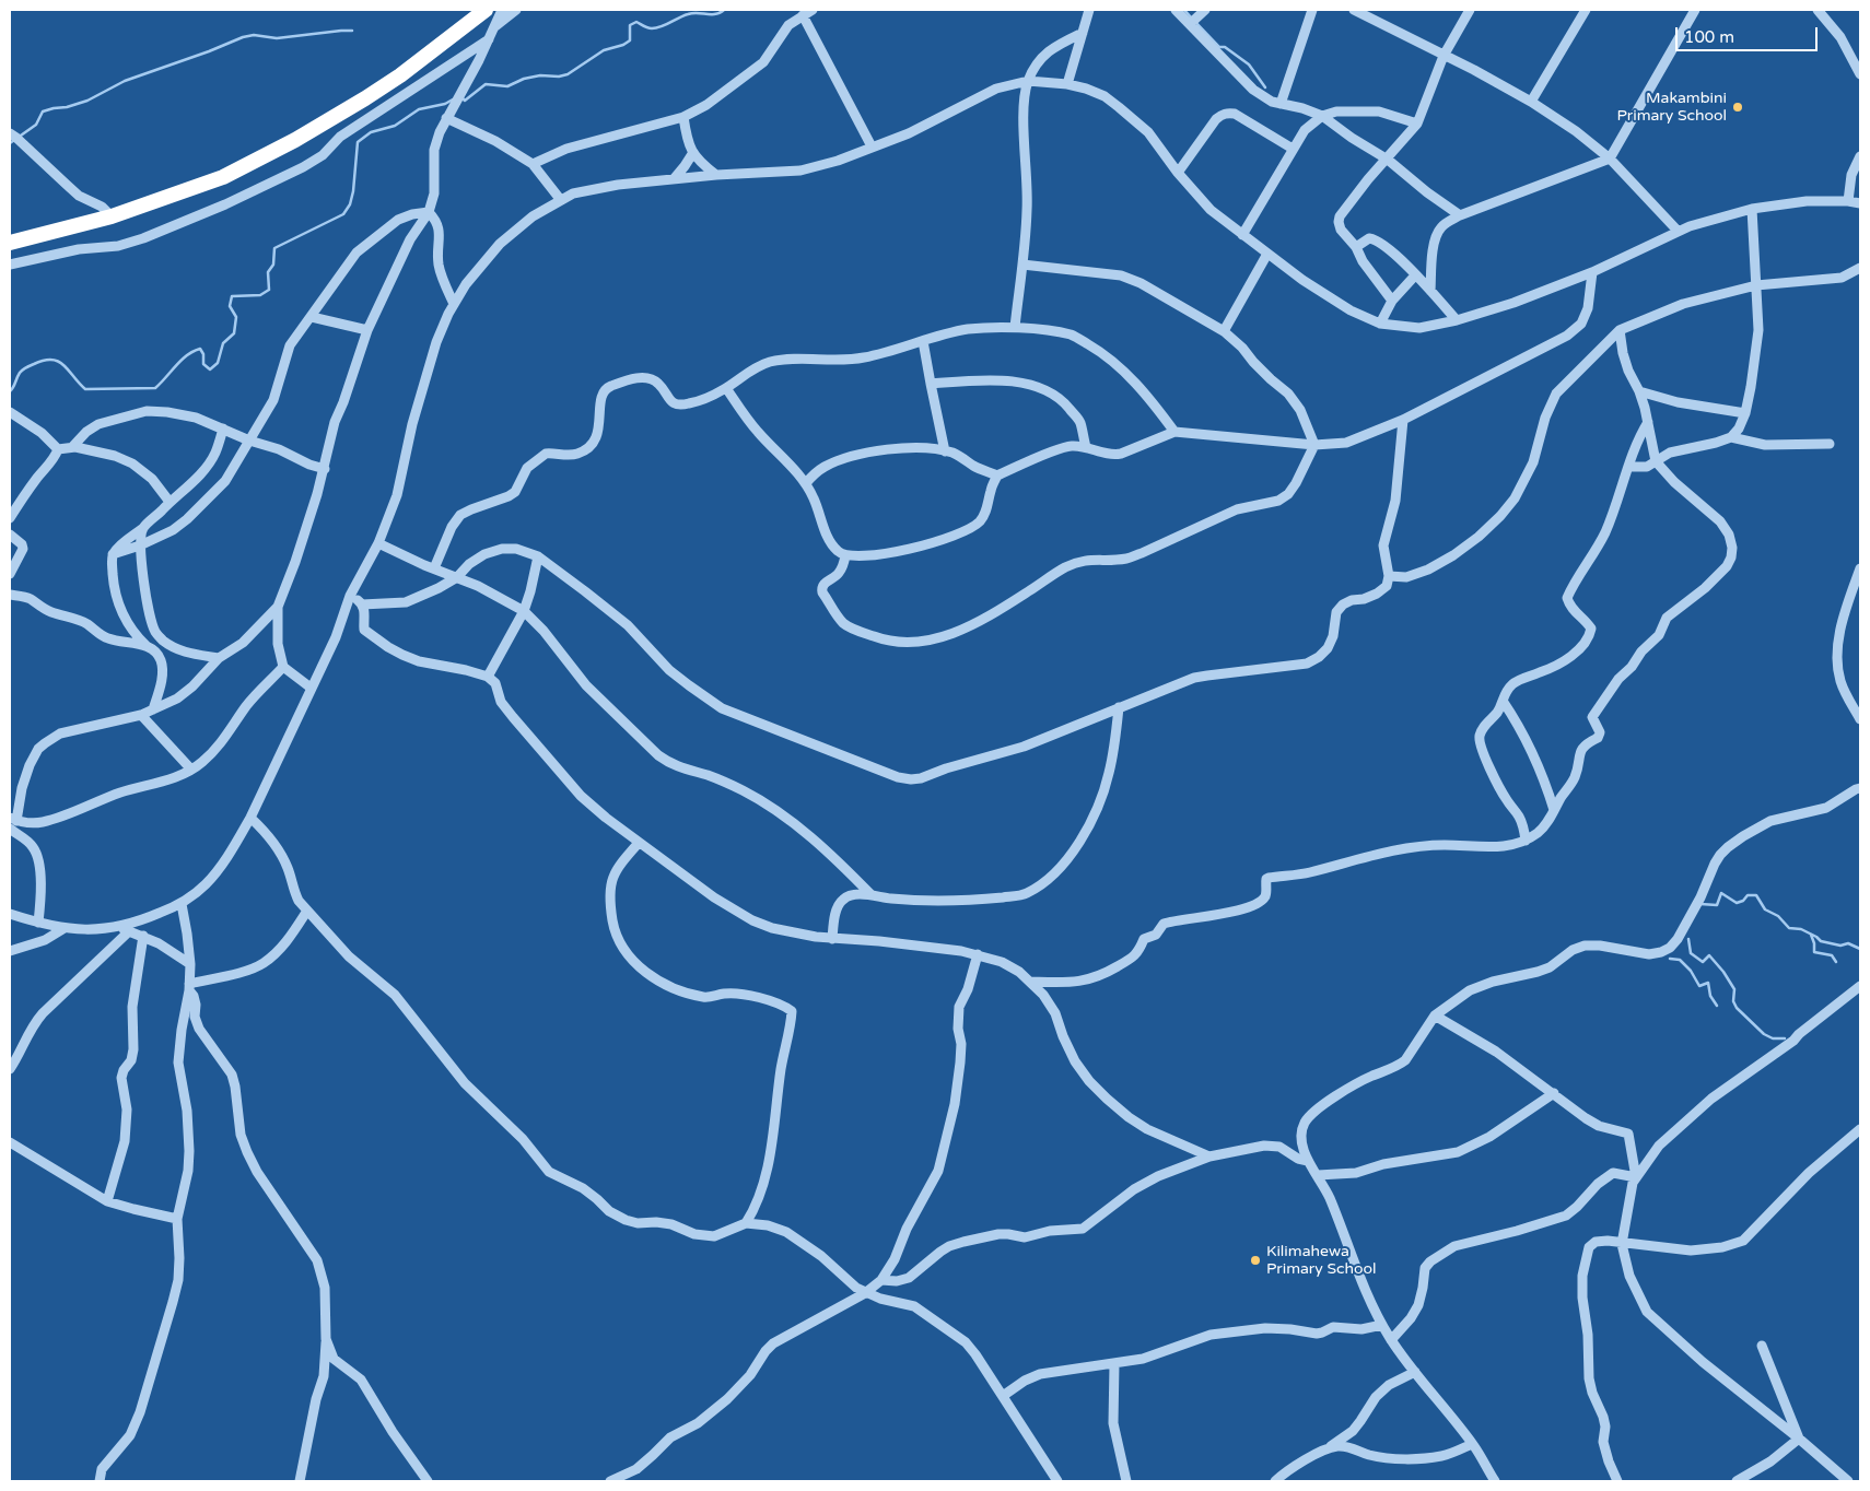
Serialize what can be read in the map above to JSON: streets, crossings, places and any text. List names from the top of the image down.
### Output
{
  "places": ["Makambini Primary School", "Kilimahewa Primary School"],
  "scale_bar": "100 m"
}
